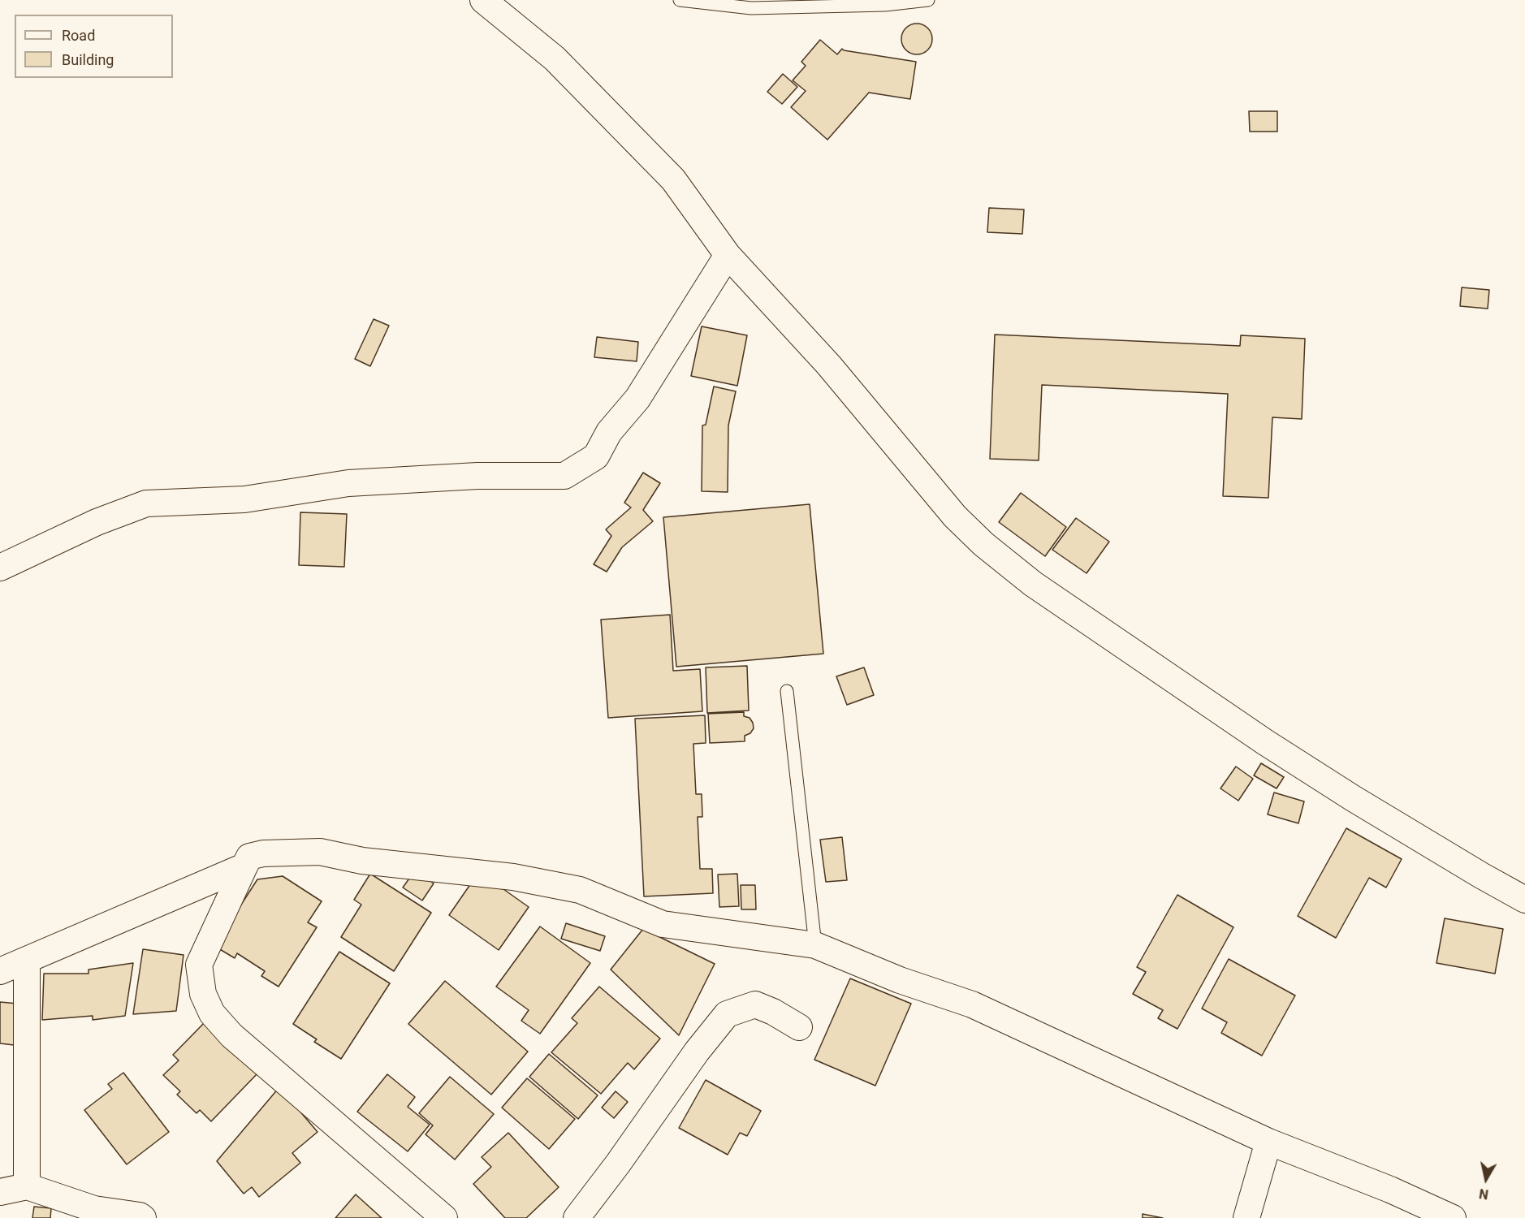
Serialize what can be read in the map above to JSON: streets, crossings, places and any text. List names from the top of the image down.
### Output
{
  "legend": ["Road", "Building"],
  "north": "bottom"
}
